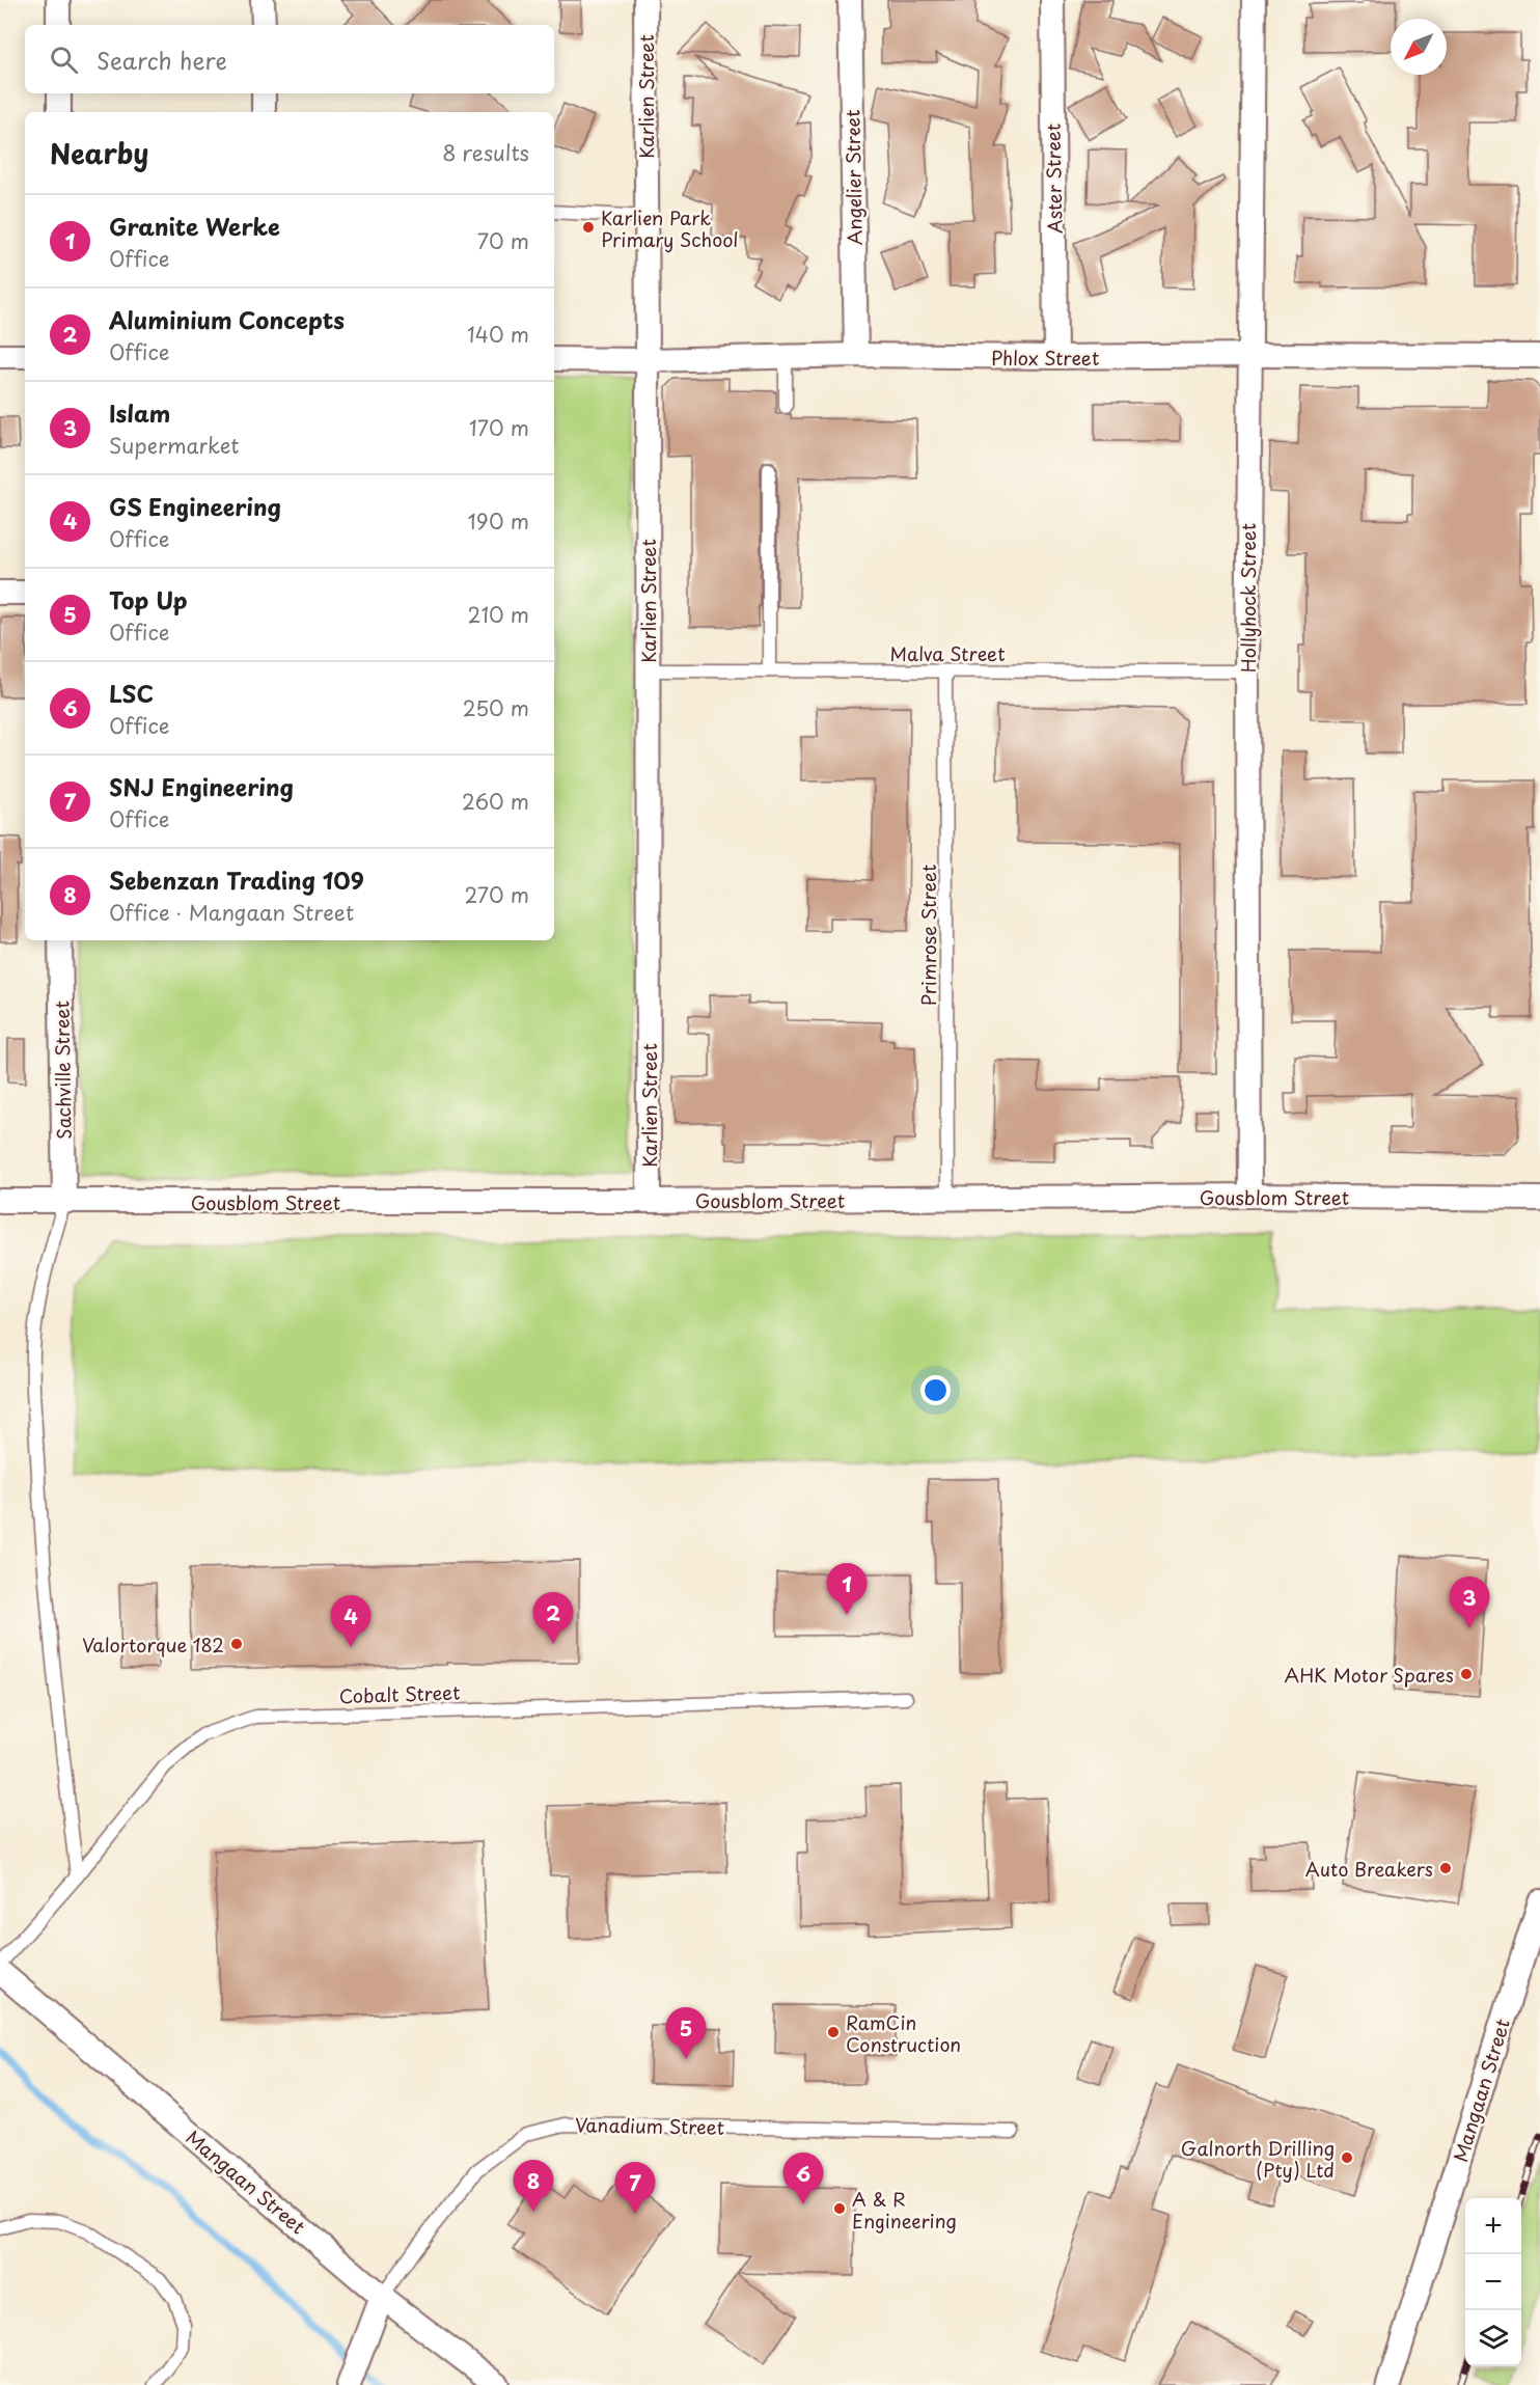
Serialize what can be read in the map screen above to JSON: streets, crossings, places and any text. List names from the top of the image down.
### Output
{
  "streets": {
    "street": [
      "Karlien Street",
      "Angelier Street",
      "Aster Street",
      "Phlox Street",
      "Hollyhock Street",
      "Sachville Street",
      "Gousblom Street",
      "Mangaan Street",
      "Vanadium Street"
    ],
    "lane": ["Malva Street", "Primrose Street", "Cobalt Street"]
  },
  "crossings": [
    ["Karlien Street", "Phlox Street"],
    ["Karlien Street", "Malva Street"],
    ["Karlien Street", "Gousblom Street"],
    ["Angelier Street", "Phlox Street"],
    ["Aster Street", "Phlox Street"],
    ["Phlox Street", "Hollyhock Street"],
    ["Hollyhock Street", "Malva Street"],
    ["Hollyhock Street", "Gousblom Street"],
    ["Malva Street", "Primrose Street"],
    ["Primrose Street", "Gousblom Street"],
    ["Sachville Street", "Gousblom Street"],
    ["Mangaan Street", "Vanadium Street"]
  ],
  "places": [
    "Karlien Park Primary School",
    "Valortorque 182",
    "AHK Motor Spares",
    "Auto Breakers",
    "RamCin Construction",
    "Galnorth Drilling (Pty) Ltd",
    "A & R Engineering"
  ],
  "north": "bottom left",
  "page": {
    "search": "Search here",
    "heading": ["Nearby", "8 results"],
    "list": [
      {
        "mark": "1",
        "name": "Granite Werke",
        "note": "Office",
        "value": "70 m"
      },
      {
        "mark": "2",
        "name": "Aluminium Concepts",
        "note": "Office",
        "value": "140 m"
      },
      {
        "mark": "3",
        "name": "Islam",
        "note": "Supermarket",
        "value": "170 m"
      },
      {
        "mark": "4",
        "name": "GS Engineering",
        "note": "Office",
        "value": "190 m"
      },
      {
        "mark": "5",
        "name": "Top Up",
        "note": "Office",
        "value": "210 m"
      },
      {
        "mark": "6",
        "name": "LSC",
        "note": "Office",
        "value": "250 m"
      },
      {
        "mark": "7",
        "name": "SNJ Engineering",
        "note": "Office",
        "value": "260 m"
      },
      {
        "mark": "8",
        "name": "Sebenzan Trading 109",
        "note": "Office · Mangaan Street",
        "value": "270 m"
      }
    ],
    "pins": [
      "1",
      "3",
      "2",
      "4",
      "5",
      "6",
      "8",
      "7"
    ],
    "map_buttons": ["+", "−"]
  }
}
